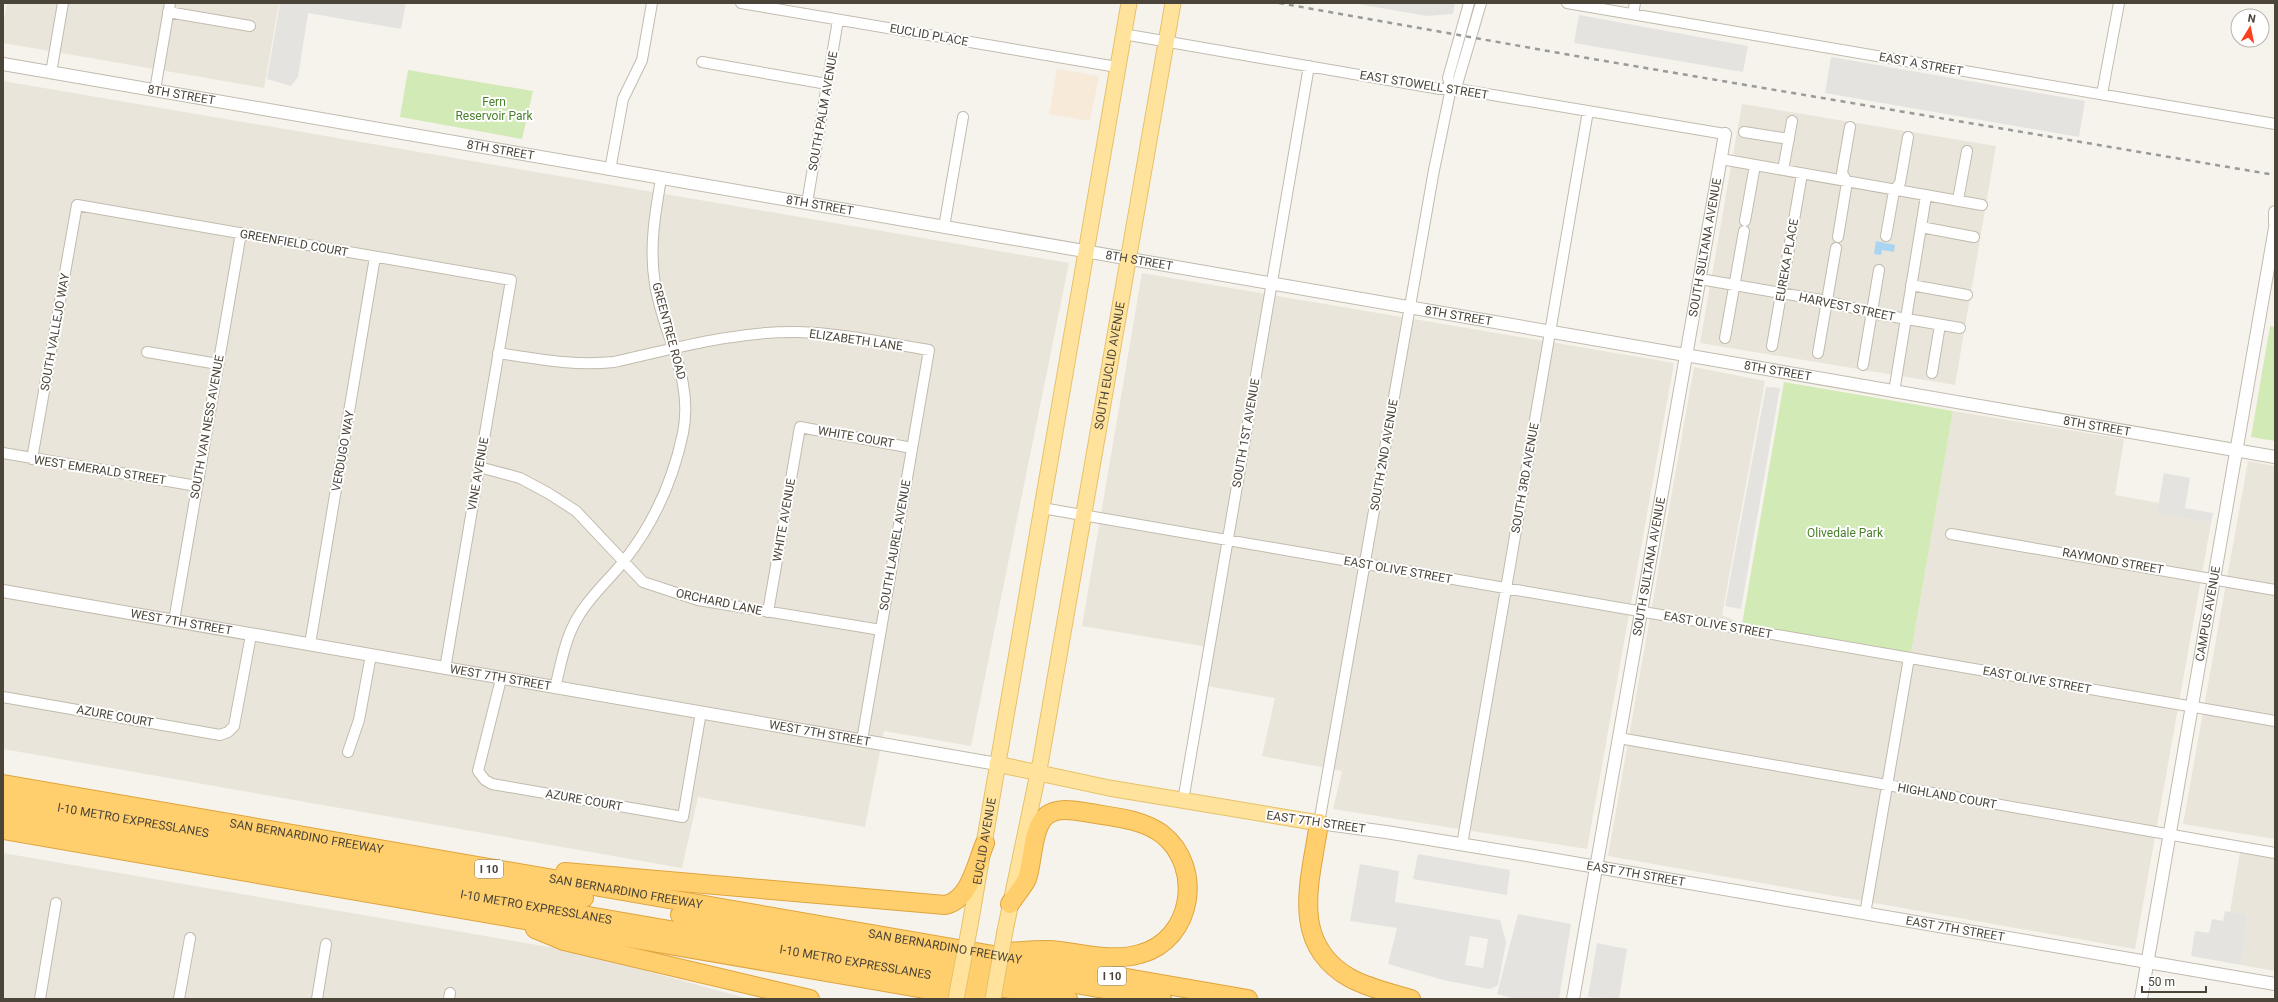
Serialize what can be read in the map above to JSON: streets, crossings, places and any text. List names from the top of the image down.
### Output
{
  "streets": {
    "highway": ["I-10 METRO EXPRESSLANES", "SAN BERNARDINO FREEWAY", "I 10"],
    "main road": ["SOUTH EUCLID AVENUE", "EAST 7TH STREET", "EUCLID AVENUE"],
    "street": [
      "EUCLID PLACE",
      "EAST A STREET",
      "EAST STOWELL STREET",
      "8TH STREET",
      "SOUTH PALM AVENUE",
      "GREENFIELD COURT",
      "SOUTH SULTANA AVENUE",
      "EUREKA PLACE",
      "HARVEST STREET",
      "GREENTREE ROAD",
      "SOUTH VALLEJO WAY",
      "ELIZABETH LANE",
      "SOUTH VAN NESS AVENUE",
      "SOUTH 1ST AVENUE",
      "WHITE COURT",
      "VERDUGO WAY",
      "SOUTH 2ND AVENUE",
      "WEST EMERALD STREET",
      "VINE AVENUE",
      "SOUTH 3RD AVENUE",
      "WHITE AVENUE",
      "SOUTH LAUREL AVENUE",
      "RAYMOND STREET",
      "EAST OLIVE STREET",
      "ORCHARD LANE",
      "CAMPUS AVENUE",
      "WEST 7TH STREET",
      "AZURE COURT",
      "HIGHLAND COURT"
    ]
  },
  "crossings": [
    ["EUCLID PLACE", "SOUTH PALM AVENUE"],
    ["EAST STOWELL STREET", "SOUTH SULTANA AVENUE"],
    ["EAST STOWELL STREET", "SOUTH EUCLID AVENUE"],
    ["EAST STOWELL STREET", "SOUTH 1ST AVENUE"],
    ["EAST STOWELL STREET", "SOUTH 2ND AVENUE"],
    ["EAST STOWELL STREET", "SOUTH 3RD AVENUE"],
    ["8TH STREET", "SOUTH PALM AVENUE"],
    ["8TH STREET", "SOUTH SULTANA AVENUE"],
    ["8TH STREET", "GREENTREE ROAD"],
    ["8TH STREET", "SOUTH EUCLID AVENUE"],
    ["8TH STREET", "SOUTH 1ST AVENUE"],
    ["8TH STREET", "SOUTH 2ND AVENUE"],
    ["8TH STREET", "SOUTH 3RD AVENUE"],
    ["8TH STREET", "CAMPUS AVENUE"],
    ["GREENFIELD COURT", "SOUTH VALLEJO WAY"],
    ["GREENFIELD COURT", "SOUTH VAN NESS AVENUE"],
    ["GREENFIELD COURT", "VERDUGO WAY"],
    ["GREENFIELD COURT", "VINE AVENUE"],
    ["SOUTH SULTANA AVENUE", "HARVEST STREET"],
    ["SOUTH SULTANA AVENUE", "EAST OLIVE STREET"],
    ["SOUTH SULTANA AVENUE", "HIGHLAND COURT"],
    ["SOUTH SULTANA AVENUE", "EAST 7TH STREET"],
    ["EUREKA PLACE", "HARVEST STREET"],
    ["GREENTREE ROAD", "ELIZABETH LANE"],
    ["GREENTREE ROAD", "ORCHARD LANE"],
    ["GREENTREE ROAD", "WEST 7TH STREET"],
    ["SOUTH VALLEJO WAY", "WEST EMERALD STREET"],
    ["ELIZABETH LANE", "VINE AVENUE"],
    ["ELIZABETH LANE", "SOUTH LAUREL AVENUE"],
    ["SOUTH EUCLID AVENUE", "EAST OLIVE STREET"],
    ["SOUTH EUCLID AVENUE", "EAST 7TH STREET"],
    ["SOUTH VAN NESS AVENUE", "WEST EMERALD STREET"],
    ["SOUTH VAN NESS AVENUE", "WEST 7TH STREET"],
    ["SOUTH 1ST AVENUE", "EAST OLIVE STREET"],
    ["SOUTH 1ST AVENUE", "EAST 7TH STREET"],
    ["WHITE COURT", "WHITE AVENUE"],
    ["WHITE COURT", "SOUTH LAUREL AVENUE"],
    ["VERDUGO WAY", "WEST 7TH STREET"],
    ["SOUTH 2ND AVENUE", "EAST OLIVE STREET"],
    ["SOUTH 2ND AVENUE", "EAST 7TH STREET"],
    ["VINE AVENUE", "ORCHARD LANE"],
    ["VINE AVENUE", "WEST 7TH STREET"],
    ["SOUTH 3RD AVENUE", "EAST OLIVE STREET"],
    ["SOUTH 3RD AVENUE", "EAST 7TH STREET"],
    ["WHITE AVENUE", "ORCHARD LANE"],
    ["SOUTH LAUREL AVENUE", "ORCHARD LANE"],
    ["SOUTH LAUREL AVENUE", "WEST 7TH STREET"],
    ["RAYMOND STREET", "CAMPUS AVENUE"],
    ["EAST OLIVE STREET", "CAMPUS AVENUE"],
    ["EAST OLIVE STREET", "EUCLID AVENUE"],
    ["CAMPUS AVENUE", "HIGHLAND COURT"],
    ["CAMPUS AVENUE", "EAST 7TH STREET"],
    ["WEST 7TH STREET", "AZURE COURT"],
    ["WEST 7TH STREET", "EAST 7TH STREET"],
    ["WEST 7TH STREET", "EUCLID AVENUE"],
    ["EAST 7TH STREET", "EUCLID AVENUE"]
  ],
  "parks": ["Fern Reservoir Park", "Olivedale Park"],
  "scale_bar": "50 m",
  "north": "top"
}
